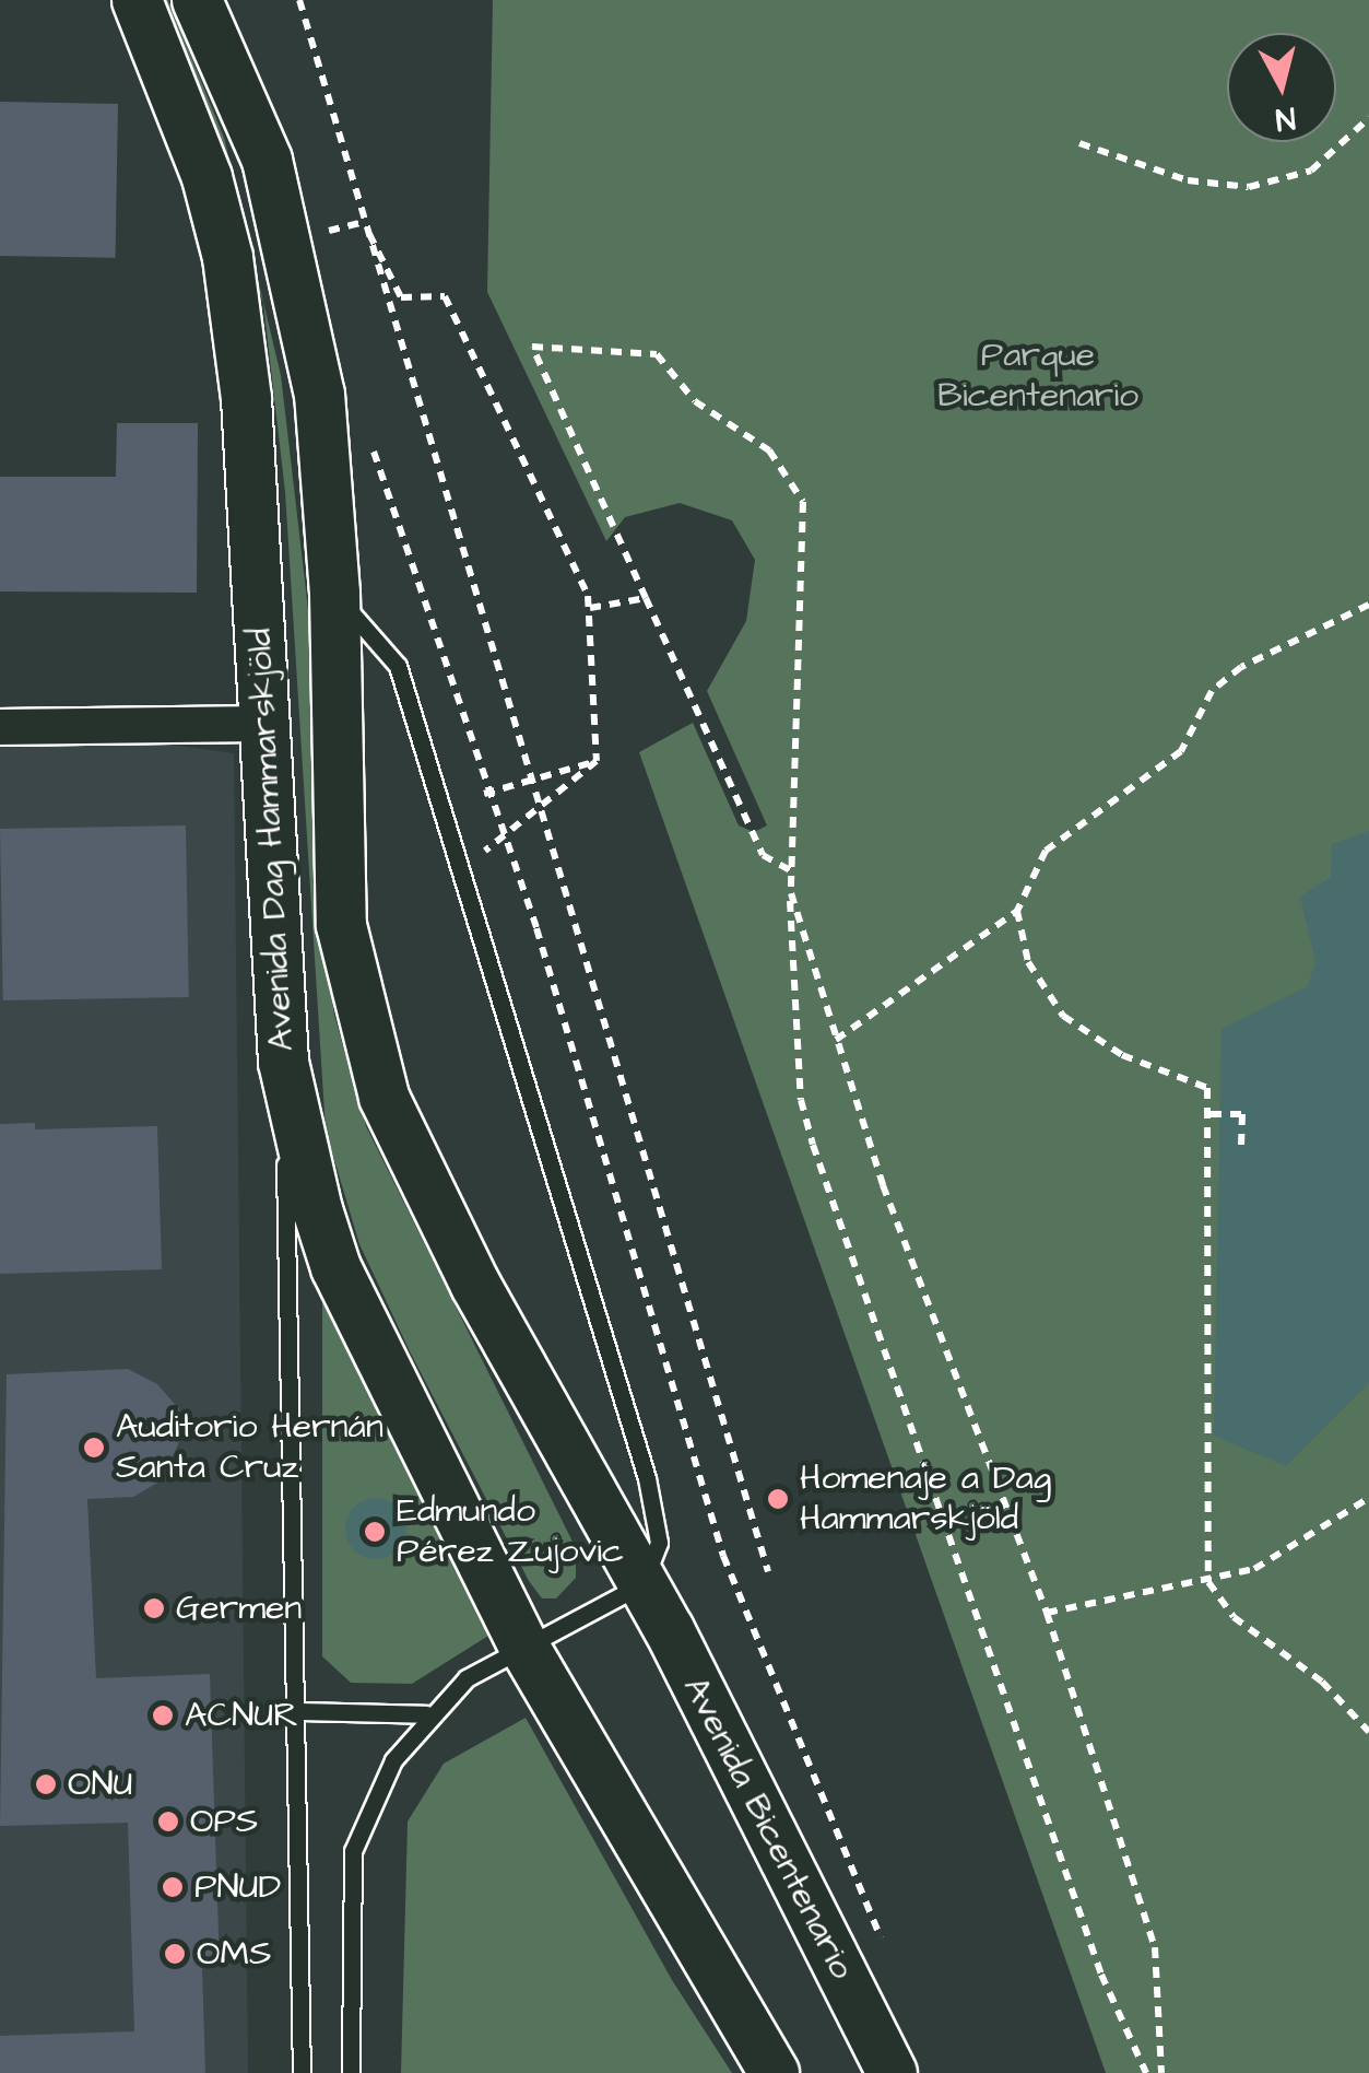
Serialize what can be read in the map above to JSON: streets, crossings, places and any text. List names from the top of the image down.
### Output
{
  "streets": {
    "main road": ["Avenida Dag Hammarskjöld", "Avenida Bicentenario"]
  },
  "crossings": [
    ["Avenida Dag Hammarskjöld", "Avenida Bicentenario"]
  ],
  "parks": ["Parque Bicentenario"],
  "places": [
    "Auditorio Hernán Santa Cruz",
    "Homenaje a Dag Hammarskjöld",
    "Edmundo Pérez Zujovic",
    "Germen",
    "ACNUR",
    "ONU",
    "OPS",
    "PNUD",
    "OMS"
  ],
  "north": "bottom"
}
